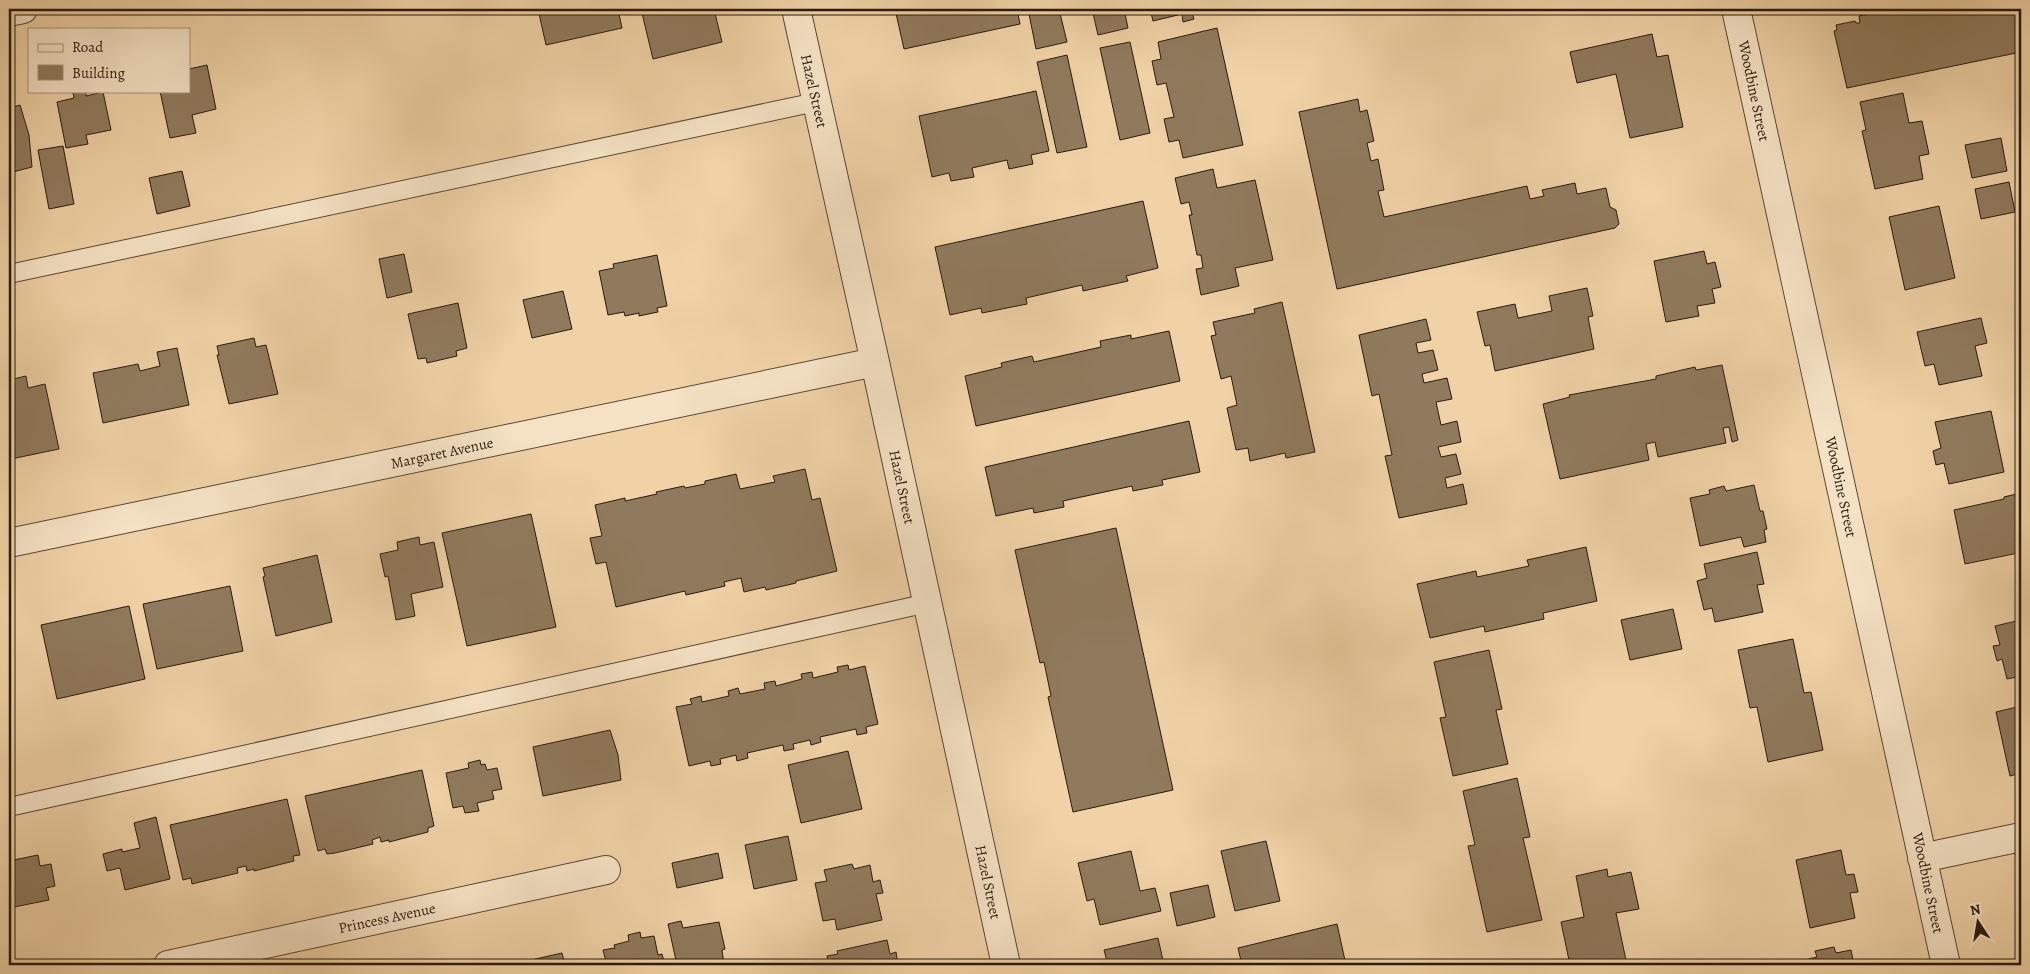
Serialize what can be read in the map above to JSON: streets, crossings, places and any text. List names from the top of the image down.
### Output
{
  "streets": {
    "street": [
      "Hazel Street",
      "Woodbine Street",
      "Margaret Avenue",
      "Princess Avenue"
    ]
  },
  "crossings": [
    ["Hazel Street", "Margaret Avenue"]
  ],
  "legend": ["Road", "Building"],
  "north": "top"
}
